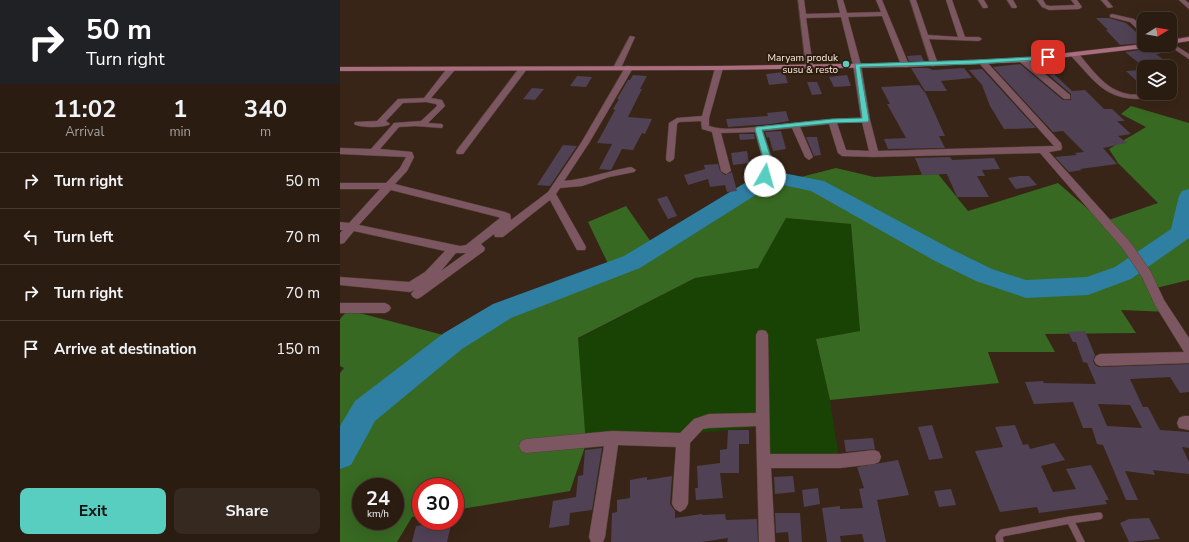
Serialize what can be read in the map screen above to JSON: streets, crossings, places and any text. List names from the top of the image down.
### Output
{
  "places": ["Maryam produk susu & resto"],
  "north": "right",
  "page": {
    "turn": ["50 m", "Turn right"],
    "eta": [
      "11:02",
      "Arrival",
      "1",
      "min",
      "340",
      "m"
    ],
    "list": [
      {
        "name": "Turn right",
        "value": "50 m"
      },
      {
        "name": "Turn left",
        "value": "70 m"
      },
      {
        "name": "Turn right",
        "value": "70 m"
      },
      {
        "name": "Arrive at destination",
        "value": "150 m"
      }
    ],
    "speed": "24 km/h",
    "limit": "30",
    "buttons": ["Exit", "Share"]
  }
}
